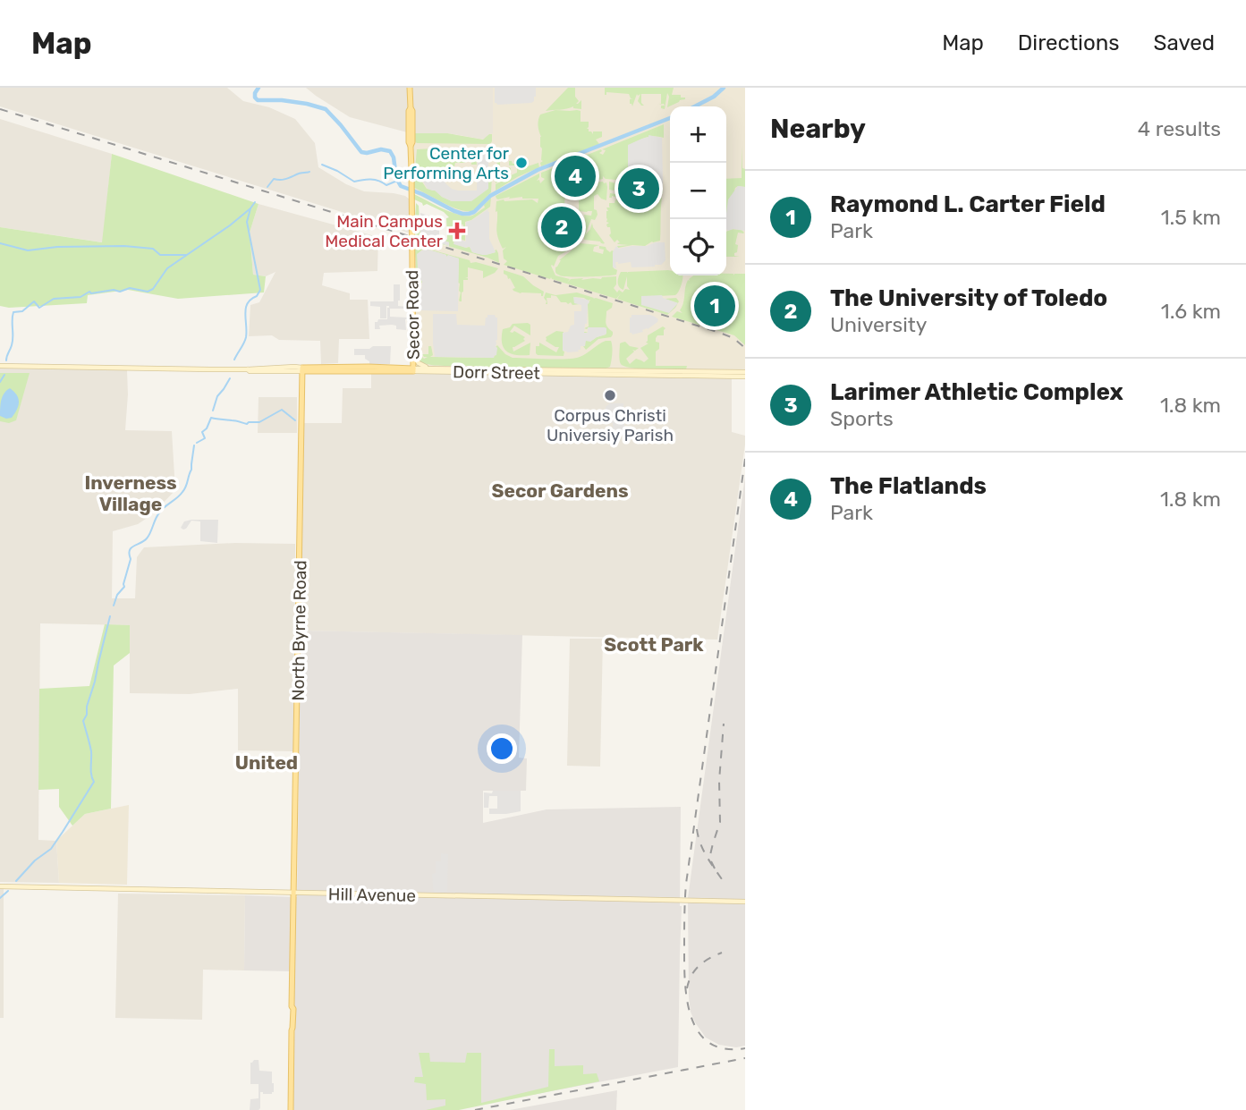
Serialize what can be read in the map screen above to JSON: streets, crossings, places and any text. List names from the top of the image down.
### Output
{
  "streets": {
    "main road": [
      "Secor Road",
      "Dorr Street",
      "North Byrne Road",
      "Hill Avenue"
    ]
  },
  "crossings": [
    ["Secor Road", "Dorr Street"],
    ["Dorr Street", "North Byrne Road"],
    ["North Byrne Road", "Hill Avenue"]
  ],
  "districts": [
    "Inverness Village",
    "Secor Gardens",
    "Scott Park",
    "United"
  ],
  "places": {
    "other": ["Center for Performing Arts", "Corpus Christi Universiy Parish"],
    "health": ["Main Campus Medical Center"]
  },
  "page": {
    "header": "Map",
    "nav": ["Map", "Directions", "Saved"],
    "heading": ["Nearby", "4 results"],
    "map_buttons": ["+", "−"],
    "pins": [
      "4",
      "3",
      "2",
      "1"
    ],
    "list": [
      {
        "mark": "1",
        "name": "Raymond L. Carter Field",
        "note": "Park",
        "value": "1.5 km"
      },
      {
        "mark": "2",
        "name": "The University of Toledo",
        "note": "University",
        "value": "1.6 km"
      },
      {
        "mark": "3",
        "name": "Larimer Athletic Complex",
        "note": "Sports",
        "value": "1.8 km"
      },
      {
        "mark": "4",
        "name": "The Flatlands",
        "note": "Park",
        "value": "1.8 km"
      }
    ]
  }
}
